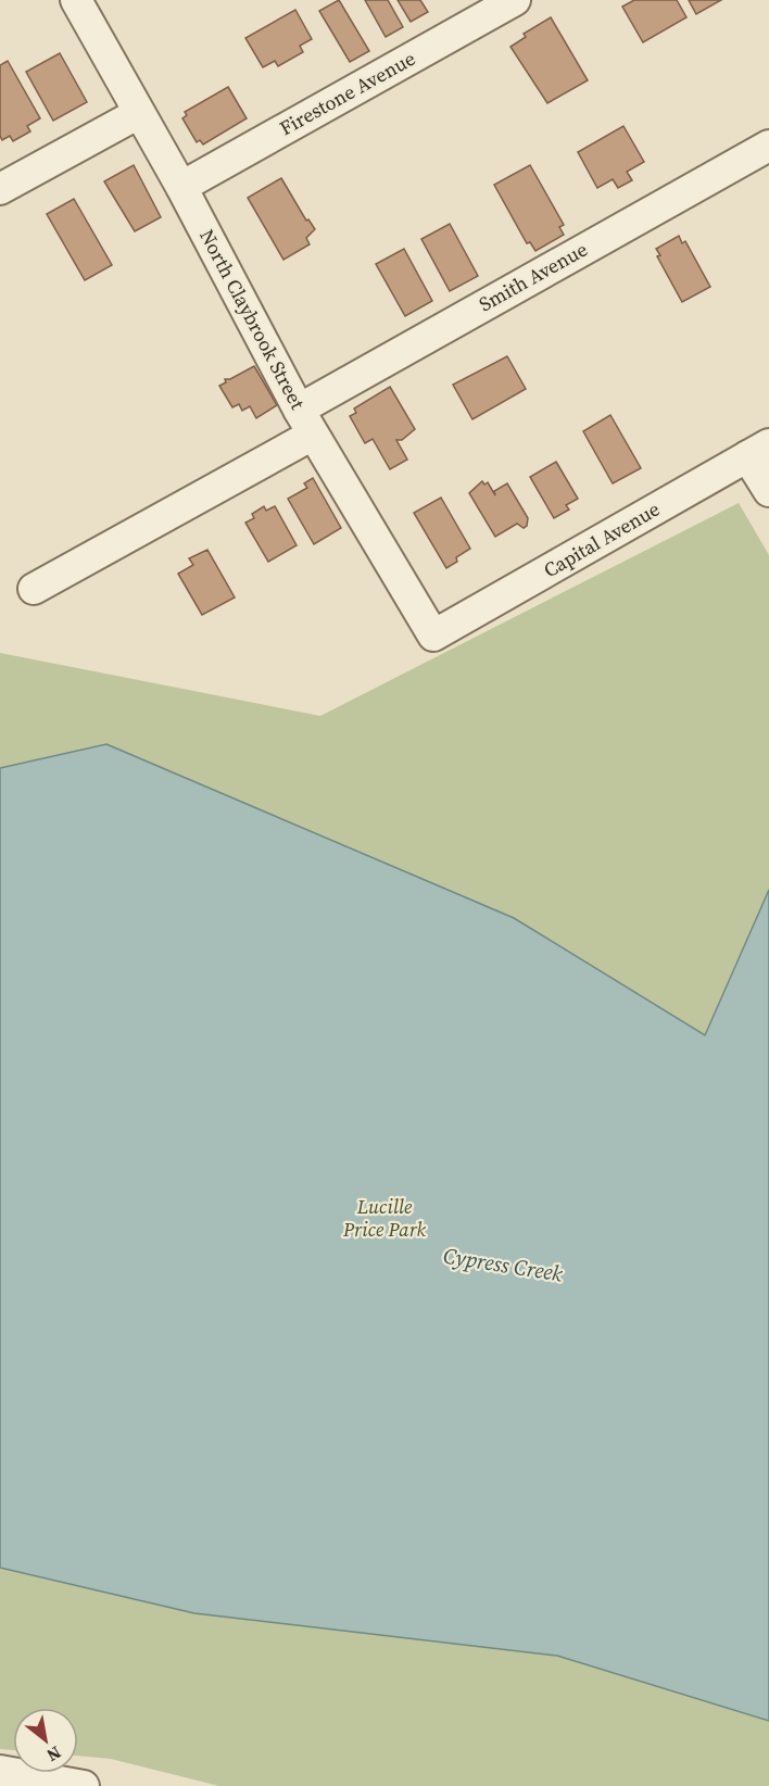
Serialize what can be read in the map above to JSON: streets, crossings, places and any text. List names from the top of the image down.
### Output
{
  "streets": {
    "street": [
      "Firestone Avenue",
      "Smith Avenue",
      "North Claybrook Street",
      "Capital Avenue"
    ]
  },
  "crossings": [
    ["Firestone Avenue", "North Claybrook Street"],
    ["Smith Avenue", "North Claybrook Street"],
    ["North Claybrook Street", "Capital Avenue"]
  ],
  "water": ["Cypress Creek"],
  "parks": ["Lucille Price Park"],
  "north": "bottom right"
}
